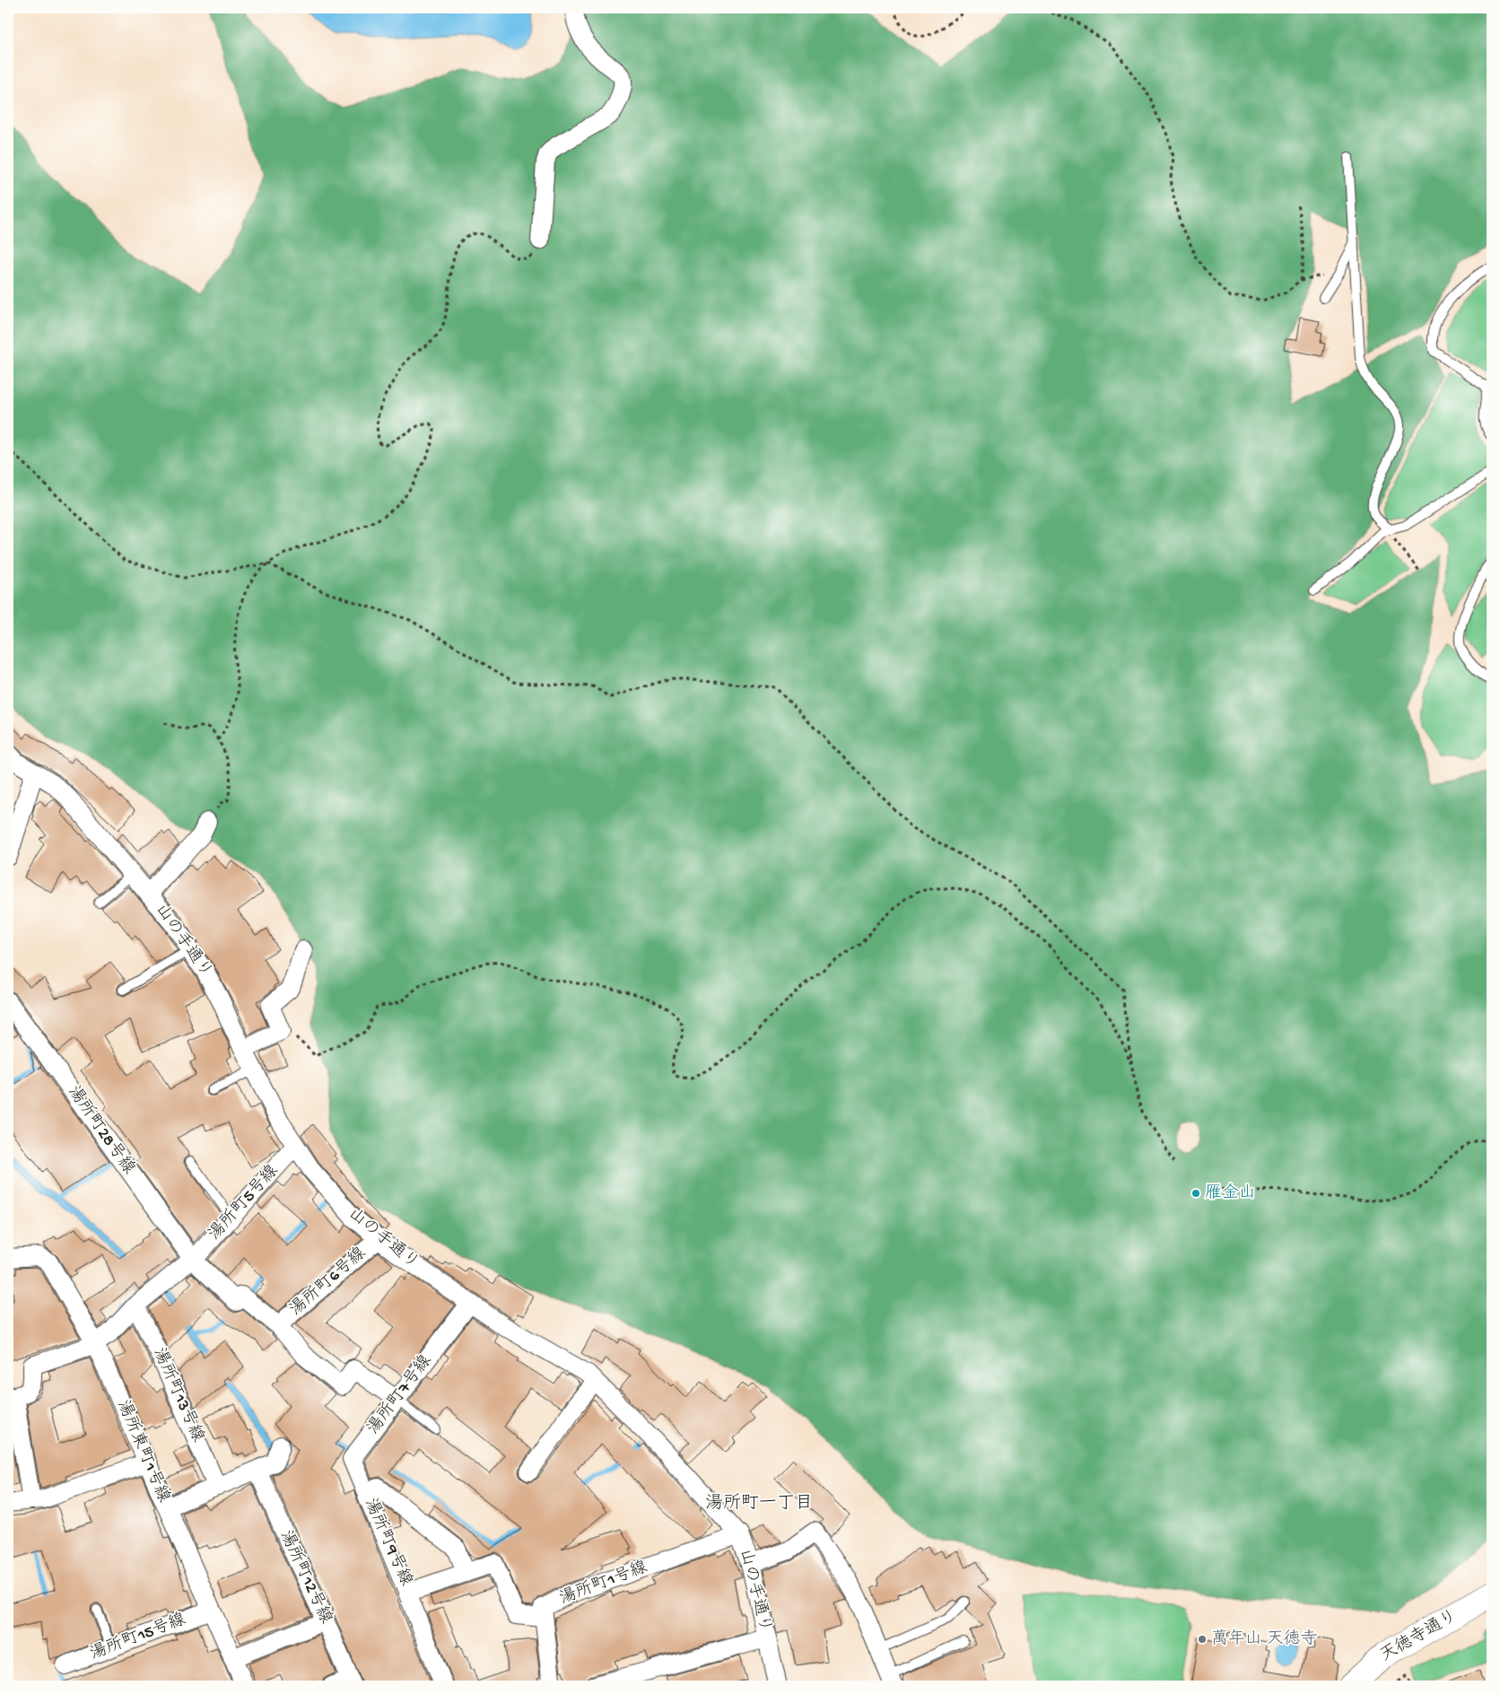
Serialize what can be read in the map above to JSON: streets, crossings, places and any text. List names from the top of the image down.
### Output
{
  "streets": {
    "street": [
      "山の手通り",
      "湯所町28号線",
      "湯所町5号線",
      "湯所町6号線",
      "湯所町13号線",
      "湯所町7号線",
      "湯所東町1号線",
      "湯所町9号線",
      "湯所町12号線",
      "湯所町1号線",
      "天徳寺通り",
      "湯所町15号線"
    ]
  },
  "crossings": [
    ["山の手通り", "湯所町5号線"],
    ["山の手通り", "湯所町6号線"],
    ["山の手通り", "湯所町7号線"],
    ["山の手通り", "湯所町1号線"],
    ["湯所町28号線", "湯所町5号線"],
    ["湯所町28号線", "湯所町6号線"],
    ["湯所町5号線", "湯所町13号線"],
    ["湯所町5号線", "湯所東町1号線"],
    ["湯所町7号線", "湯所町9号線"],
    ["湯所東町1号線", "湯所町15号線"],
    ["湯所町9号線", "湯所町1号線"]
  ],
  "districts": ["湯所町一丁目"],
  "places": ["雁金山", "萬年山 天徳寺"]
}
